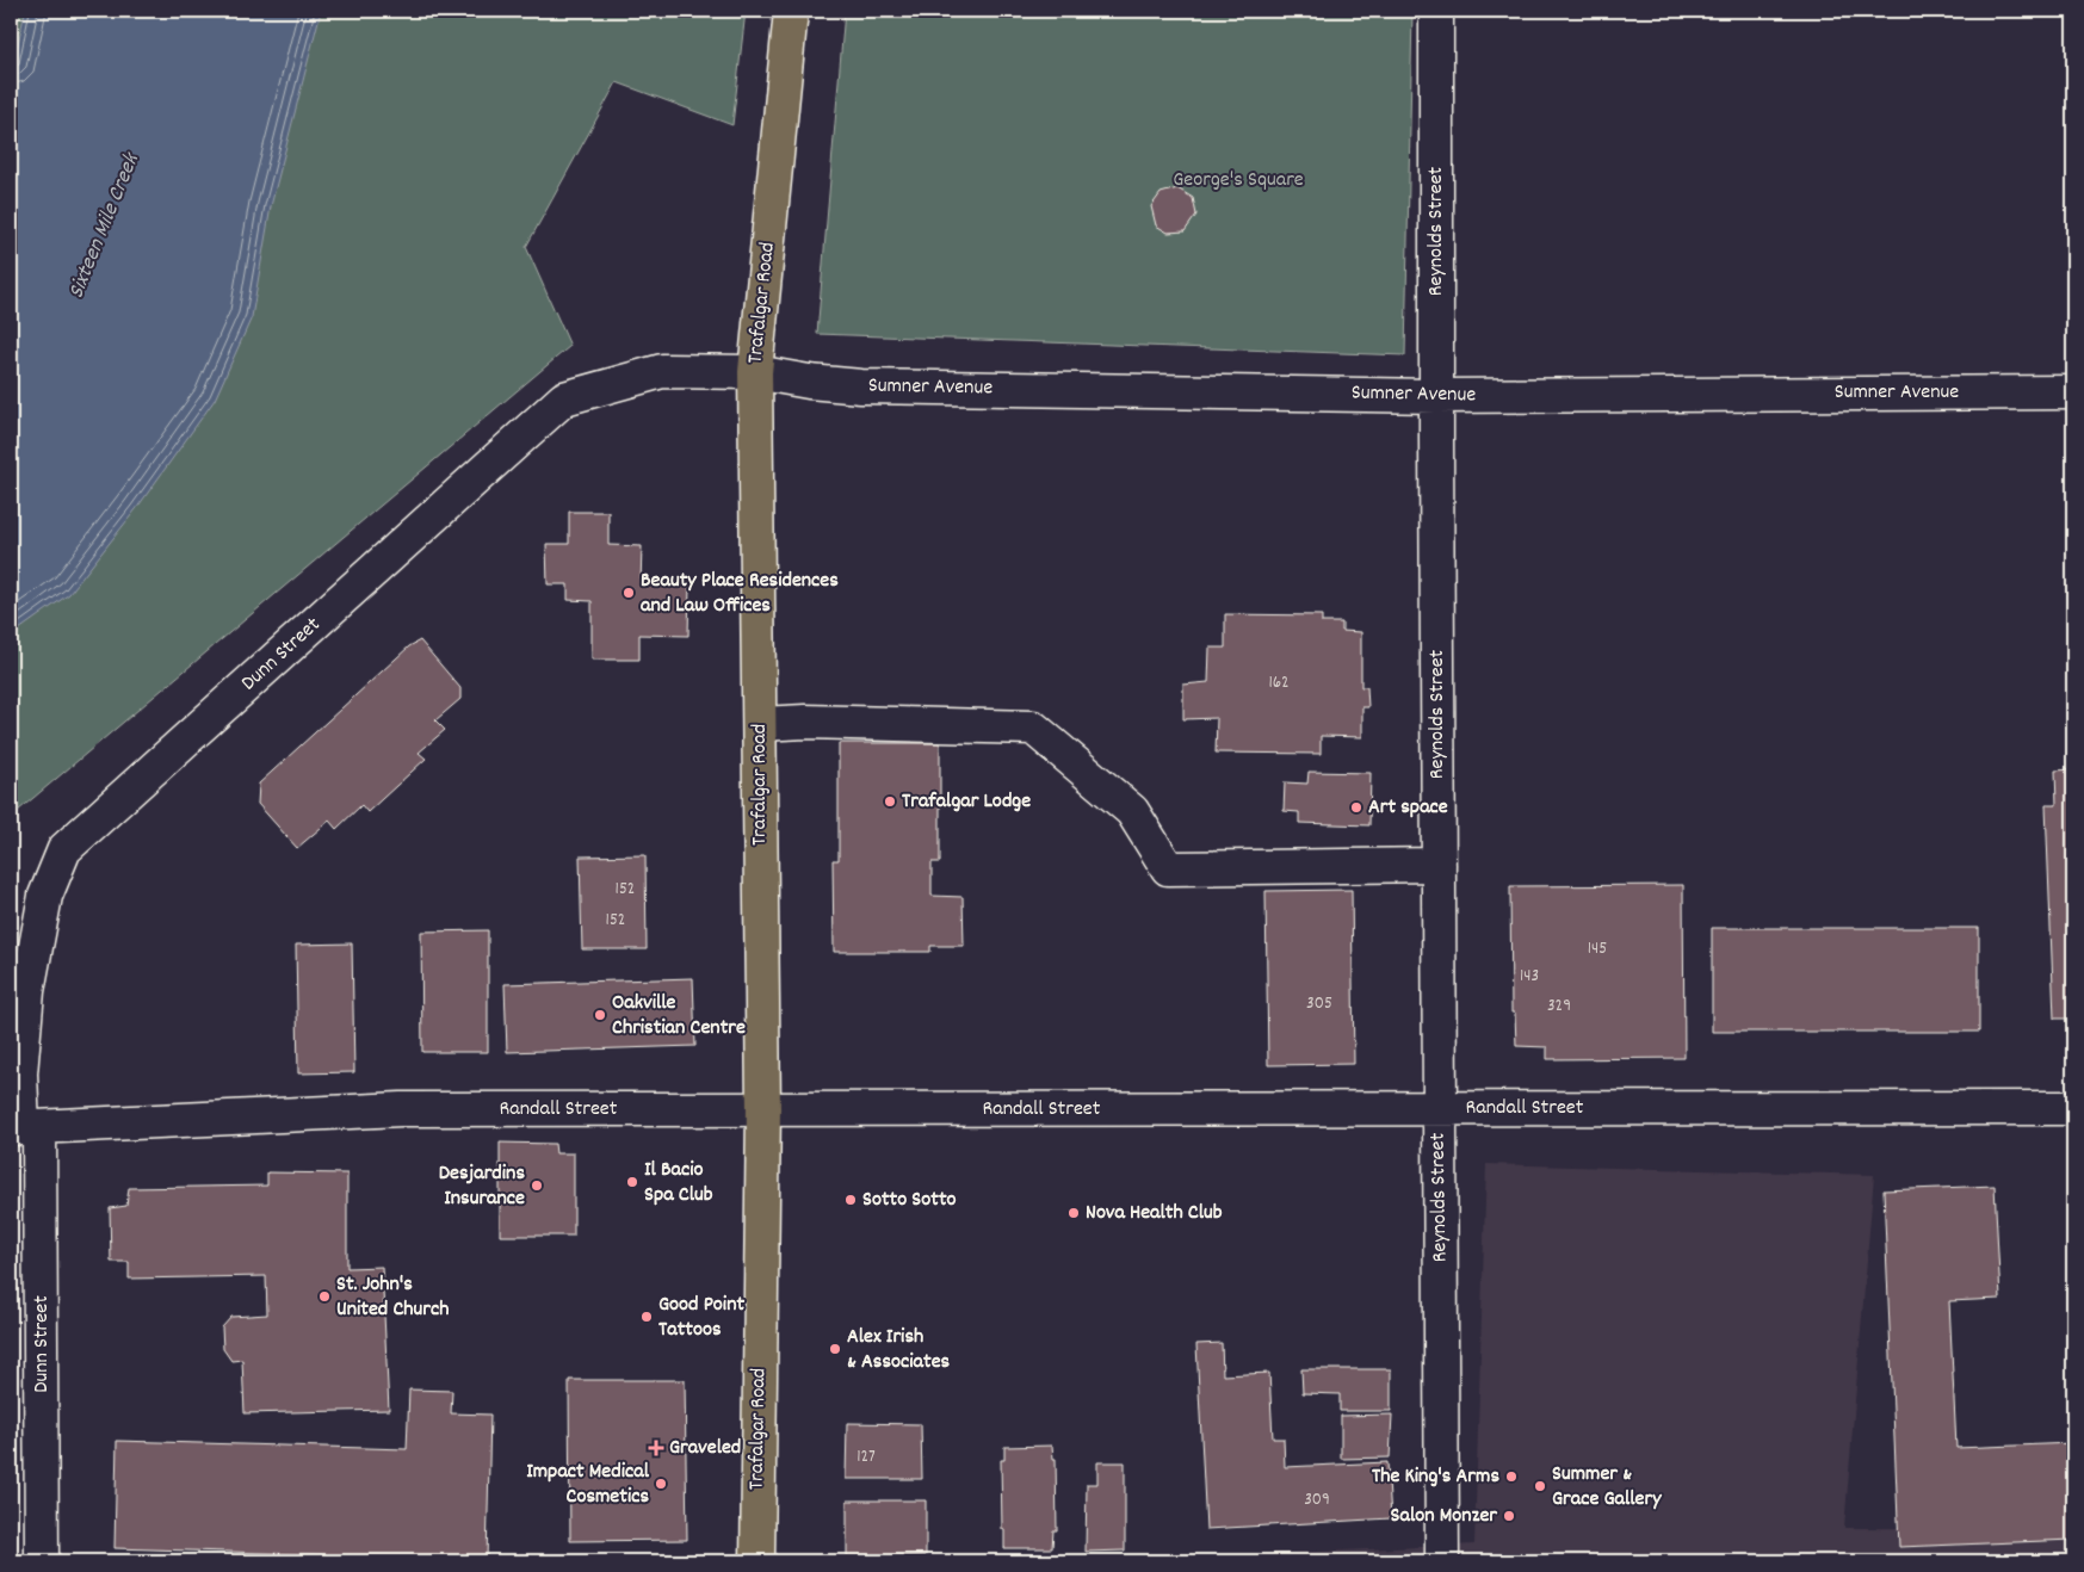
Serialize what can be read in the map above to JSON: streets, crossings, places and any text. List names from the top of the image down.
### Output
{
  "streets": {
    "main road": ["Trafalgar Road"],
    "street": [
      "Reynolds Street",
      "Sumner Avenue",
      "Dunn Street",
      "Randall Street"
    ]
  },
  "crossings": [
    ["Reynolds Street", "Sumner Avenue"],
    ["Reynolds Street", "Randall Street"],
    ["Trafalgar Road", "Sumner Avenue"],
    ["Trafalgar Road", "Dunn Street"],
    ["Trafalgar Road", "Randall Street"],
    ["Sumner Avenue", "Dunn Street"],
    ["Dunn Street", "Randall Street"]
  ],
  "water": ["Sixteen Mile Creek"],
  "parks": ["George's Square"],
  "places": {
    "other": [
      "Beauty Place Residences and Law Offices",
      "Trafalgar Lodge",
      "Art space",
      "Oakville Christian Centre",
      "Il Bacio Spa Club",
      "Desjardins Insurance",
      "Sotto Sotto",
      "Nova Health Club",
      "St. John's United Church",
      "Good Point Tattoos",
      "Alex Irish & Associates",
      "The King's Arms",
      "Impact Medical Cosmetics",
      "Summer & Grace Gallery",
      "Salon Monzer"
    ],
    "health": ["Graveled"]
  },
  "house_numbers": [
    "162",
    "152",
    "152",
    "145",
    "143",
    "305",
    "329",
    "127",
    "309"
  ]
}
